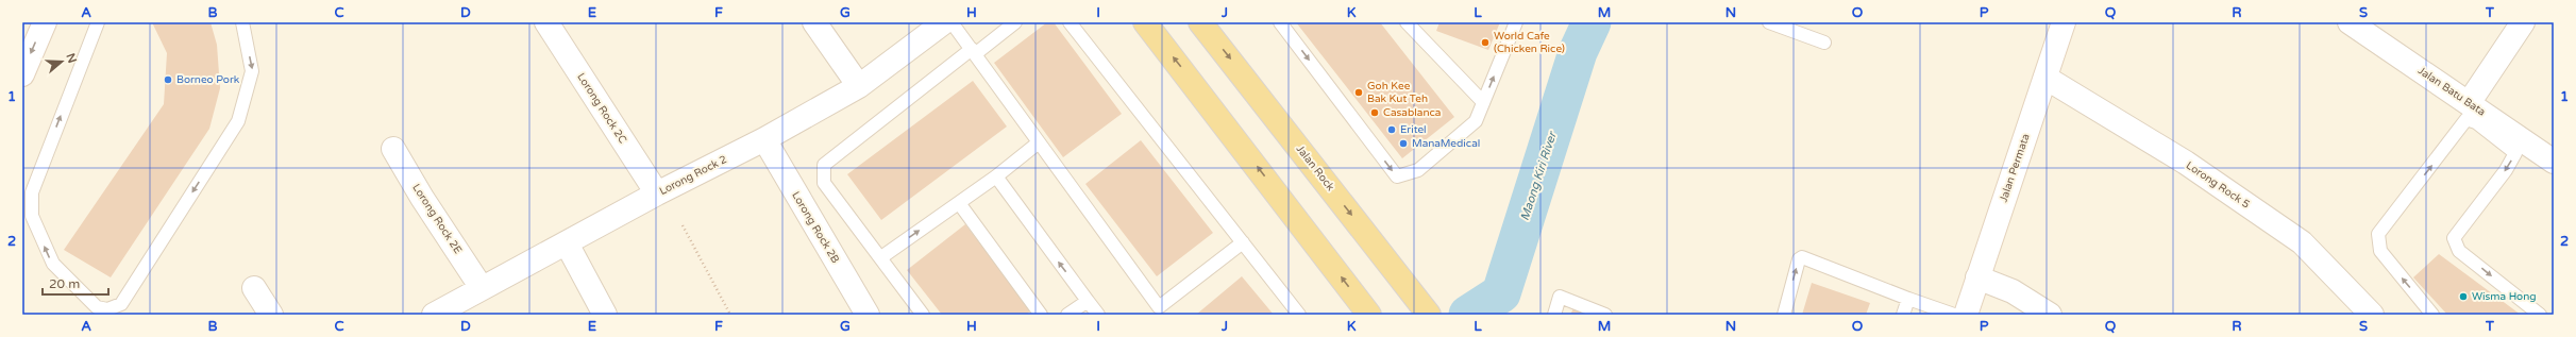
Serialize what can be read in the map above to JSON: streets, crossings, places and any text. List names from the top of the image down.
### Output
{
  "streets": {
    "main road": ["Jalan Rock"],
    "street": [
      "Jalan Batu Bata",
      "Lorong Rock 2C",
      "Jalan Permata",
      "Lorong Rock 2",
      "Lorong Rock 5",
      "Lorong Rock 2E",
      "Lorong Rock 2B"
    ]
  },
  "crossings": [
    ["Lorong Rock 2C", "Lorong Rock 2"],
    ["Jalan Permata", "Lorong Rock 5"],
    ["Lorong Rock 2", "Lorong Rock 2E"],
    ["Lorong Rock 2", "Lorong Rock 2B"]
  ],
  "water": ["Maong Kiri River"],
  "places": [
    "World Cafe (Chicken Rice)",
    "Borneo Pork",
    "Goh Kee Bak Kut Teh",
    "Casablanca",
    "Eritel",
    "ManaMedical",
    "Wisma Hong"
  ],
  "scale_bar": "20 m",
  "north": "right",
  "grid": {
    "columns": [
      "A",
      "B",
      "C",
      "D",
      "E",
      "F",
      "G",
      "H",
      "I",
      "J",
      "K",
      "L",
      "M",
      "N",
      "O",
      "P",
      "Q",
      "R",
      "S",
      "T"
    ],
    "rows": ["1", "2"]
  }
}
